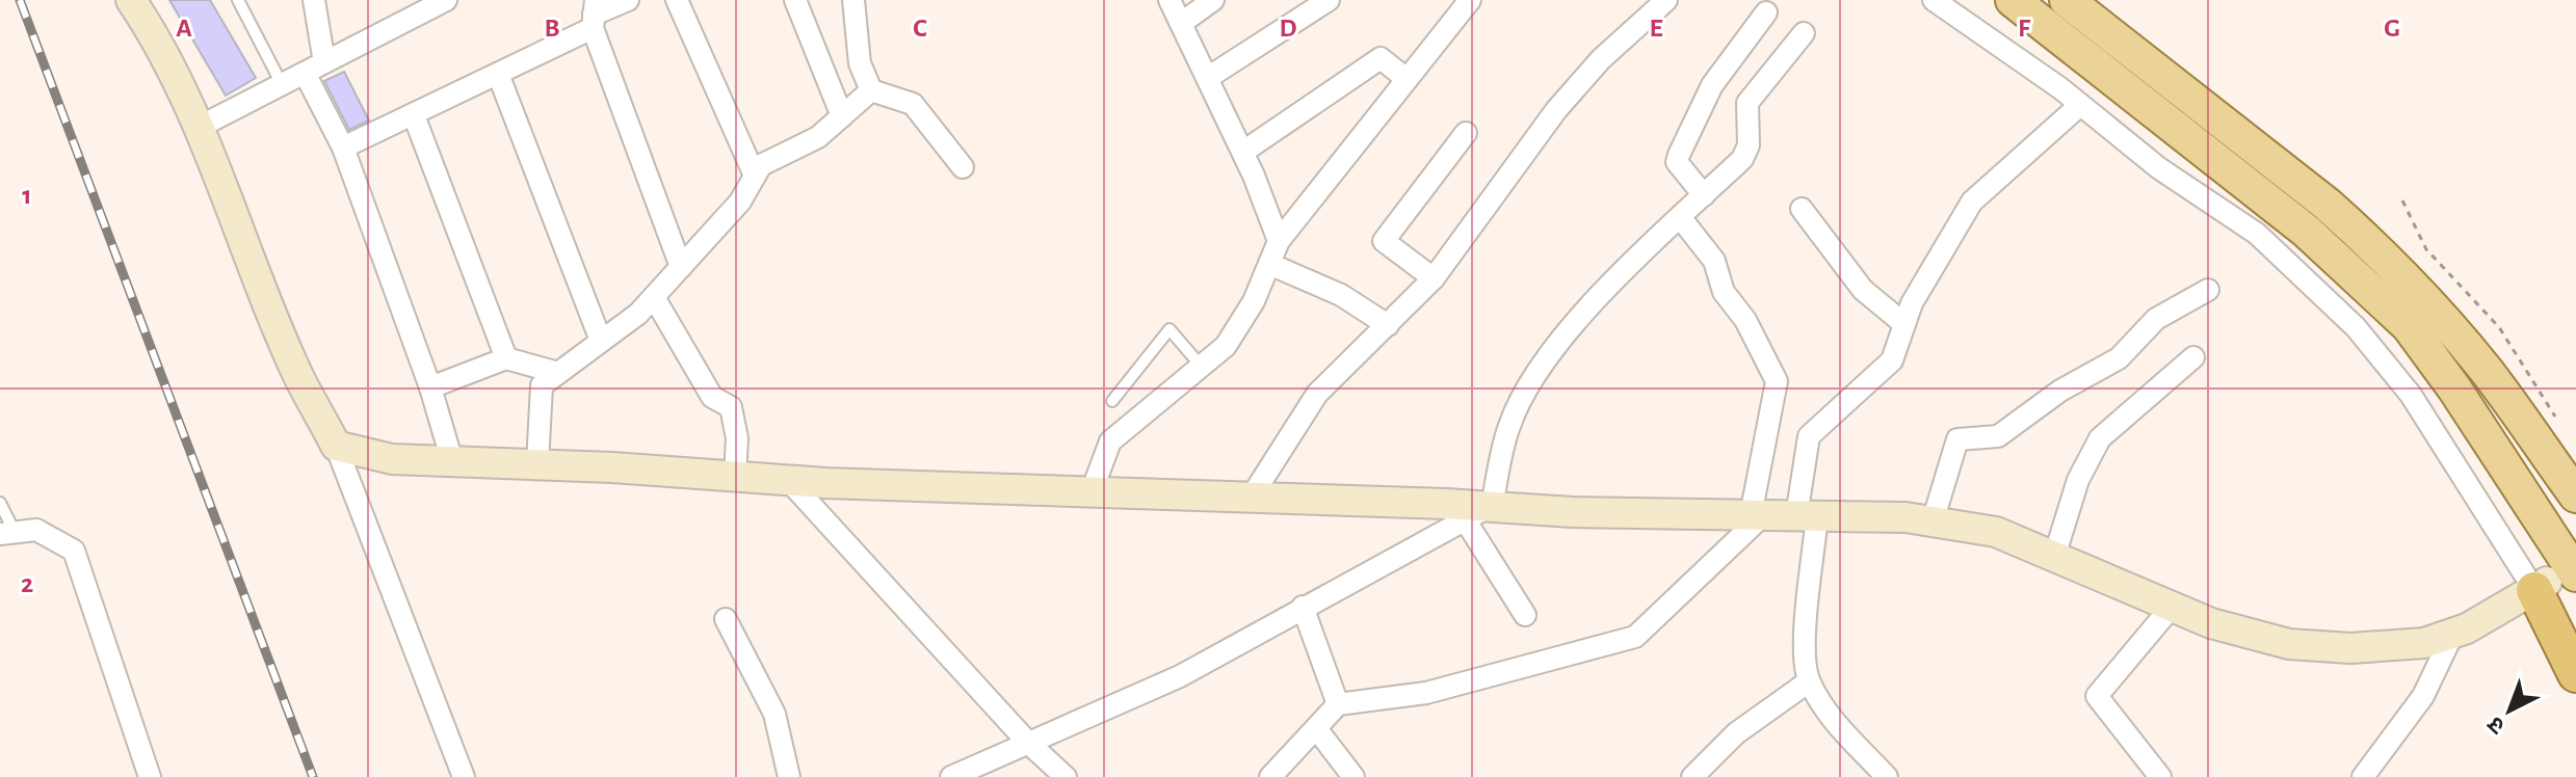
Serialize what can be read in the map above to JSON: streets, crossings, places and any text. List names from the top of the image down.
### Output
{
  "north": "bottom left",
  "grid": {
    "columns": [
      "A",
      "B",
      "C",
      "D",
      "E",
      "F",
      "G"
    ],
    "rows": ["1", "2"]
  }
}
